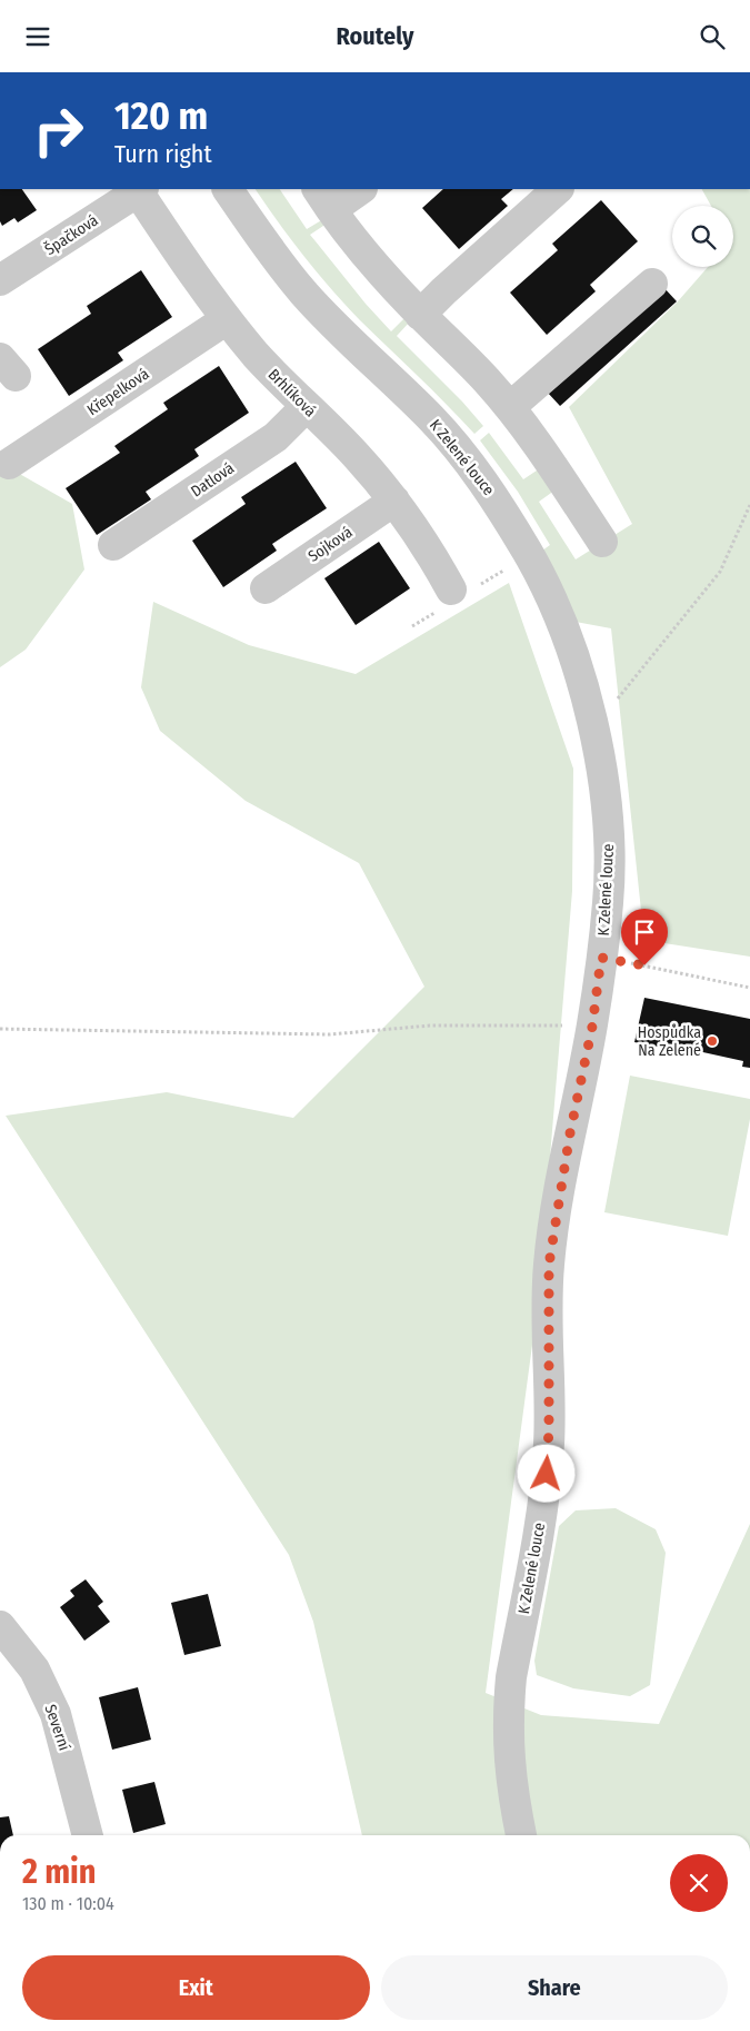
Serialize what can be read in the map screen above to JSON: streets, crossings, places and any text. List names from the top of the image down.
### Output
{
  "streets": {
    "street": [
      "Špačková",
      "Křepelková",
      "Brhlíková",
      "K Zelené louce",
      "Datlová",
      "Sojková",
      "Severní"
    ]
  },
  "crossings": [
    ["Špačková", "Brhlíková"],
    ["Křepelková", "Brhlíková"],
    ["Brhlíková", "Datlová"],
    ["Brhlíková", "Sojková"]
  ],
  "places": ["Hospůdka Na Zelené"],
  "page": {
    "header": "Routely",
    "turn": ["120 m", "Turn right"],
    "heading": ["2 min", "130 m · 10:04"],
    "buttons": ["Exit", "Share"]
  }
}
